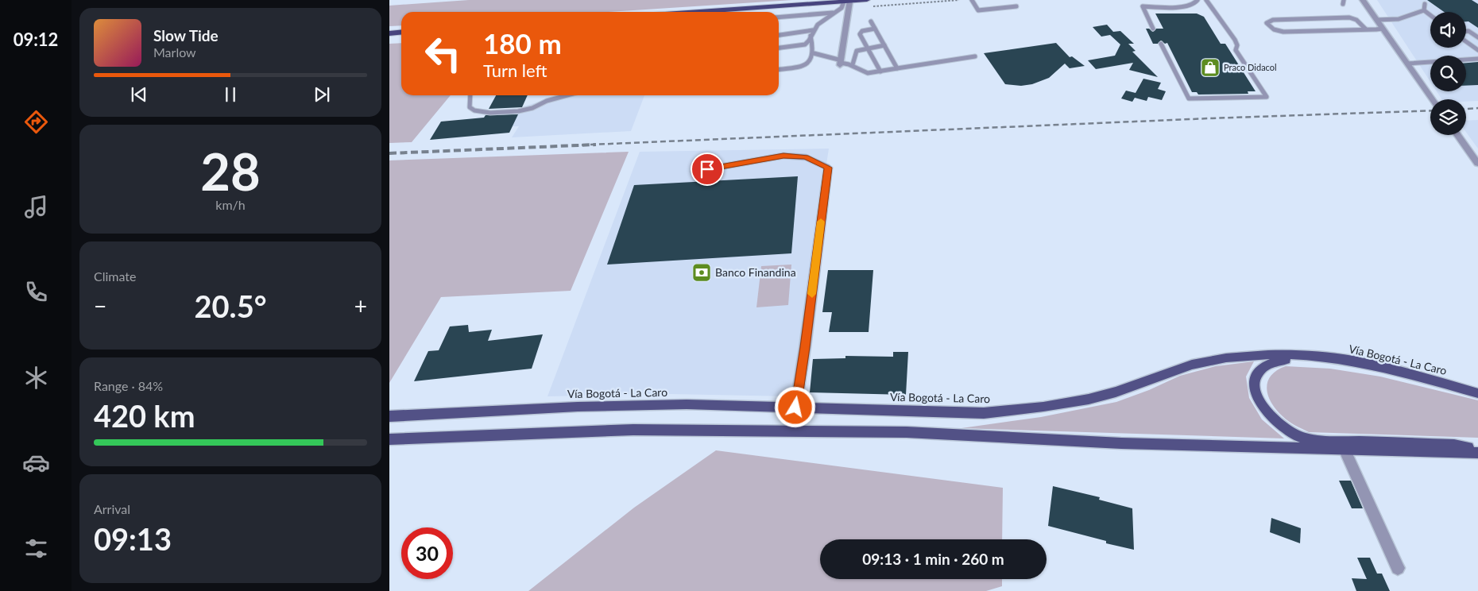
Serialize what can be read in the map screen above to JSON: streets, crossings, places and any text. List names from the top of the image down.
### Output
{
  "streets": {
    "main road": ["Vía Bogotá - La Caro"]
  },
  "places": {
    "shop": ["Praco Didacol"],
    "bank": ["Banco Finandina"]
  },
  "page": {
    "tabs": "09:12",
    "turn": ["180 m", "Turn left"],
    "song": ["Slow Tide", "Marlow"],
    "tile": [
      ["28", "km/h"],
      "Climate",
      ["Range · 84%", "420 km"],
      ["Arrival", "09:13"]
    ],
    "heat": ["−", "20.5°", "+"],
    "limit": "30",
    "trip": "09:13 · 1 min · 260 m"
  }
}
